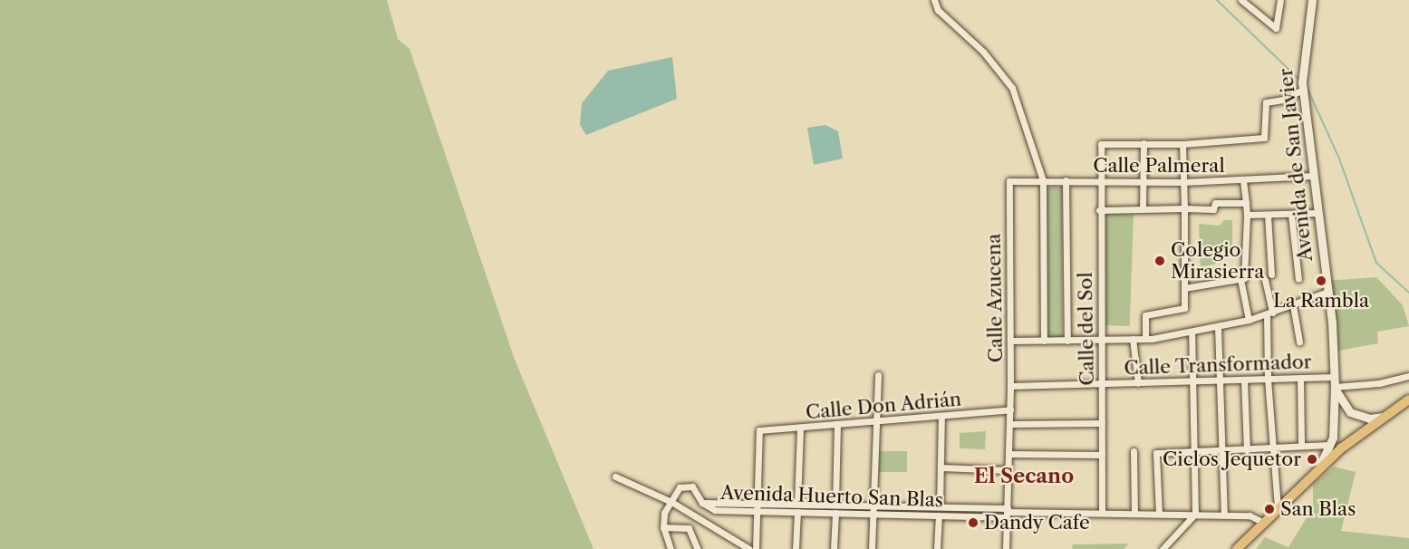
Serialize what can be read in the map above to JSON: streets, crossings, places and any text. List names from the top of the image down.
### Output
{
  "streets": {
    "main road": ["Avenida de San Javier"],
    "street": [
      "Calle Palmeral",
      "Calle Azucena",
      "Calle del Sol",
      "Calle Transformador",
      "Calle Don Adrián",
      "Avenida Huerto San Blas"
    ]
  },
  "crossings": [
    ["Avenida de San Javier", "Calle Palmeral"],
    ["Avenida de San Javier", "Calle Transformador"],
    ["Calle Palmeral", "Calle Azucena"],
    ["Calle Palmeral", "Calle del Sol"],
    ["Calle Azucena", "Calle Transformador"],
    ["Calle Azucena", "Calle Don Adrián"],
    ["Calle Azucena", "Avenida Huerto San Blas"],
    ["Calle del Sol", "Calle Transformador"],
    ["Calle del Sol", "Avenida Huerto San Blas"],
    ["Calle Don Adrián", "Avenida Huerto San Blas"]
  ],
  "districts": ["El Secano"],
  "places": [
    "Colegio Mirasierra",
    "La Rambla",
    "Ciclos Jequetor",
    "San Blas",
    "Dandy Cafe"
  ]
}
